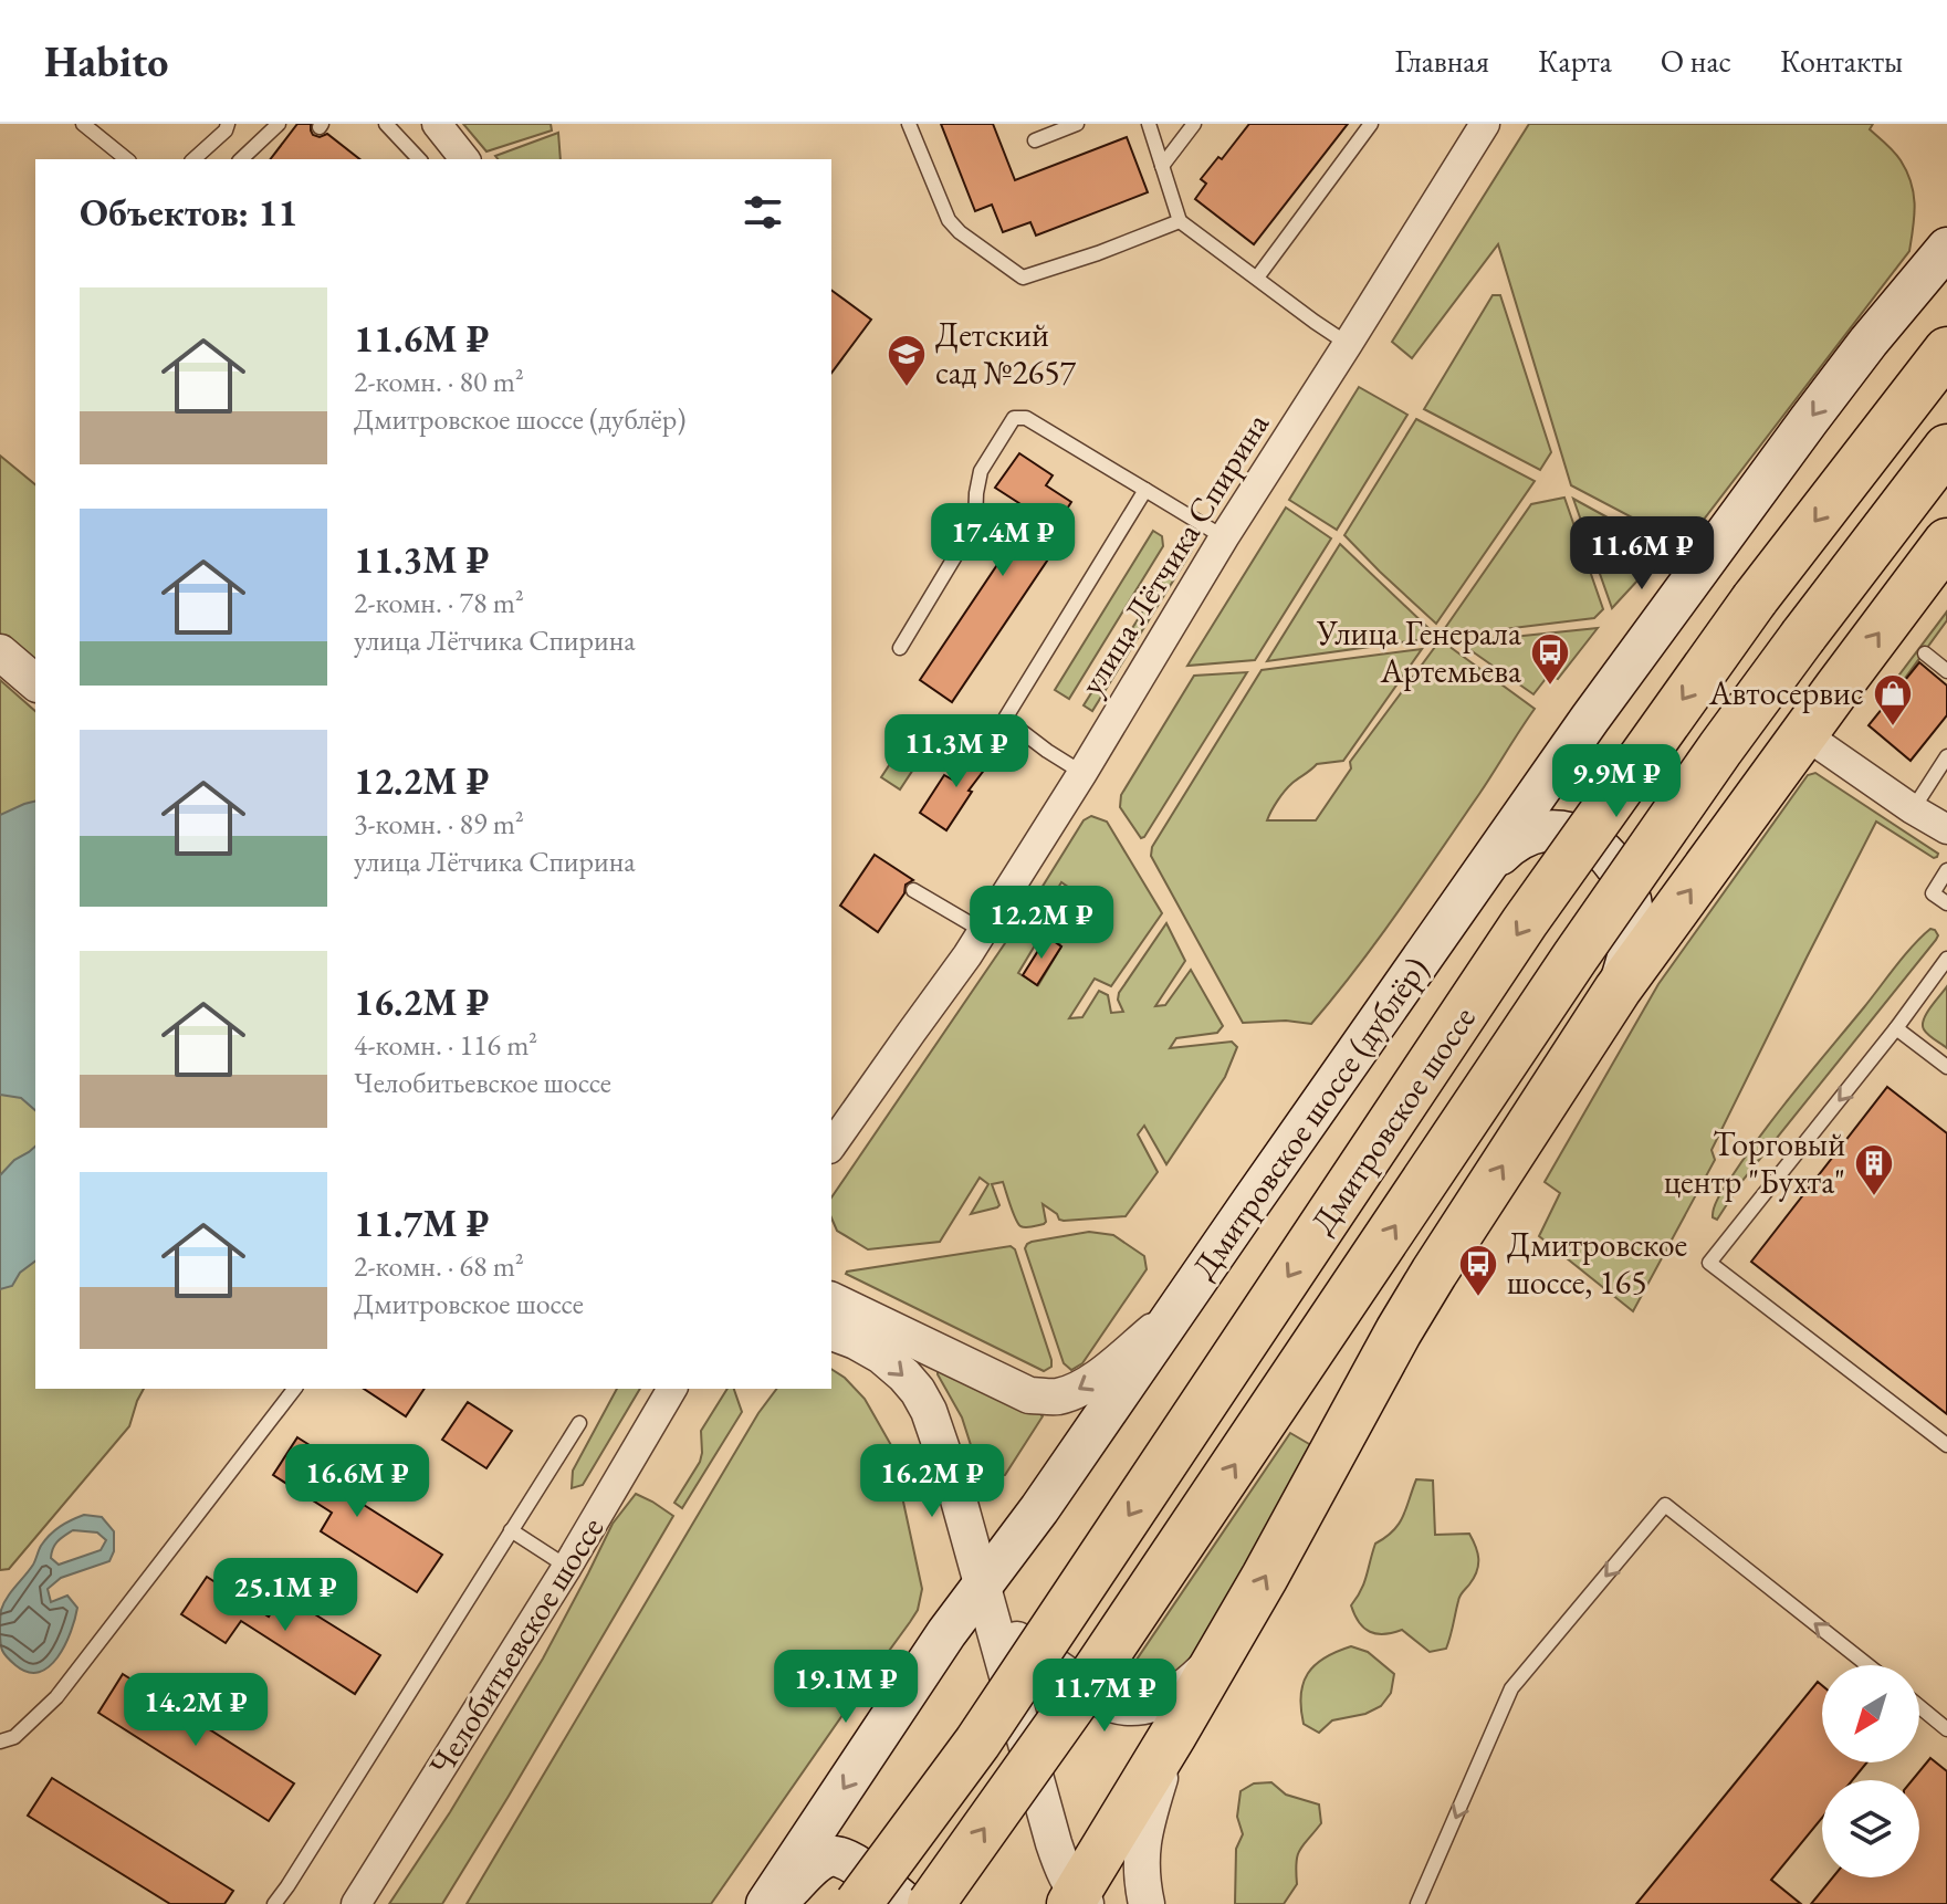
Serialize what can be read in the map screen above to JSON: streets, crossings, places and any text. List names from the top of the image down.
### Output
{
  "streets": {
    "highway": ["Дмитровское шоссе"],
    "main road": ["Дмитровское шоссе (дублёр)"],
    "street": ["улица Лётчика Спирина", "Челобитьевское шоссе"]
  },
  "one_way": ["Дмитровское шоссе (дублёр)"],
  "places": {
    "school or university": ["Детский сад №2657"],
    "bus stop": ["Улица Генерала Артемьева", "Дмитровское шоссе, 165"],
    "shop": ["Автосервис"],
    "building": ["Торговый центр \"Бухта\""]
  },
  "north": "bottom left",
  "page": {
    "header": "Habito",
    "nav": [
      "Главная",
      "Карта",
      "О нас",
      "Контакты"
    ],
    "heading": "Объектов: 11",
    "list": [
      {
        "name": "11.6M ₽",
        "note": "2-комн. · 80 m² · Дмитровское шоссе (дублёр)"
      },
      {
        "name": "11.3M ₽",
        "note": "2-комн. · 78 m² · улица Лётчика Спирина"
      },
      {
        "name": "12.2M ₽",
        "note": "3-комн. · 89 m² · улица Лётчика Спирина"
      },
      {
        "name": "16.2M ₽",
        "note": "4-комн. · 116 m² · Челобитьевское шоссе"
      },
      {
        "name": "11.7M ₽",
        "note": "2-комн. · 68 m² · Дмитровское шоссе"
      }
    ],
    "price": [
      "17.4M ₽",
      "11.6M ₽",
      "11.3M ₽",
      "9.9M ₽",
      "12.2M ₽",
      "16.6M ₽",
      "16.2M ₽",
      "25.1M ₽",
      "19.1M ₽",
      "11.7M ₽",
      "14.2M ₽"
    ]
  }
}
